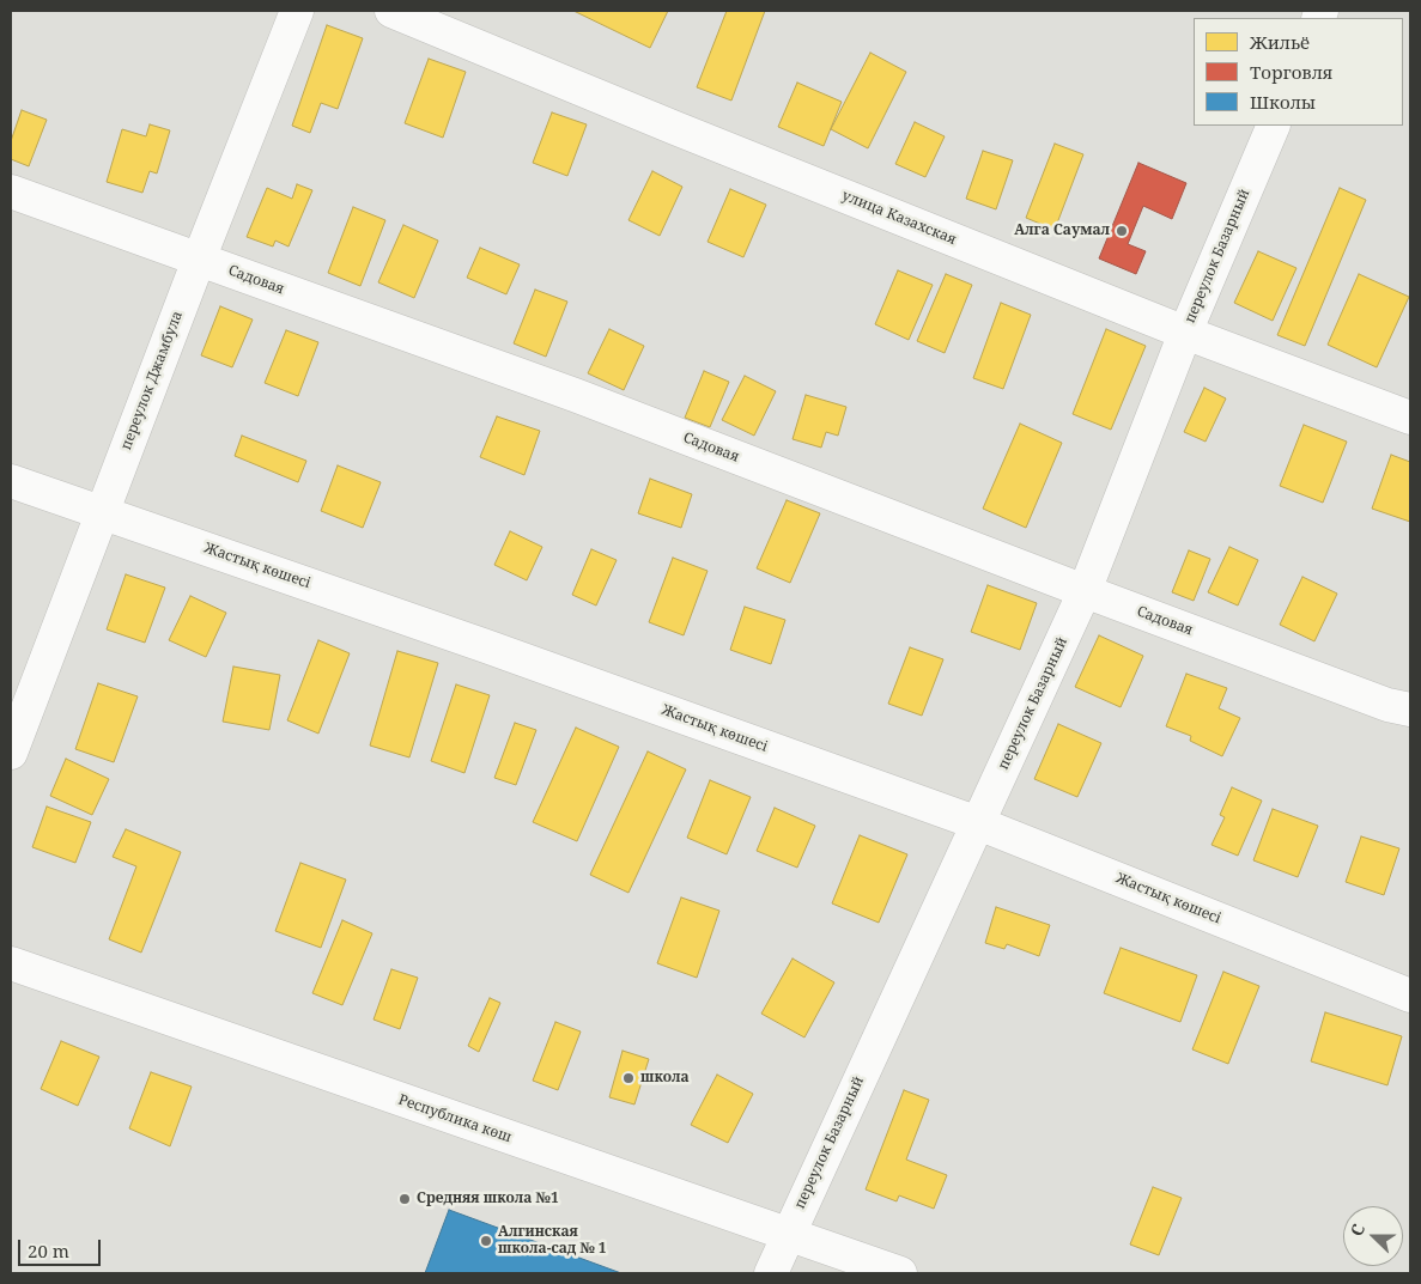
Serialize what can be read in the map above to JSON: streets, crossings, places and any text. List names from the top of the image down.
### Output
{
  "streets": {
    "street": [
      "улица Казахская",
      "переулок Базарный",
      "Садовая",
      "переулок Джамбула",
      "Жастық көшесі",
      "Республика көш"
    ]
  },
  "crossings": [
    ["улица Казахская", "переулок Базарный"],
    ["переулок Базарный", "Садовая"],
    ["переулок Базарный", "Жастық көшесі"],
    ["переулок Базарный", "Республика көш"],
    ["Садовая", "переулок Джамбула"],
    ["переулок Джамбула", "Жастық көшесі"]
  ],
  "places": [
    "Алга Саумал",
    "школа",
    "Средняя школа №1",
    "Алгинская школа-сад № 1"
  ],
  "legend": ["Жильё", "Торговля", "Школы"],
  "scale_bar": "20 m",
  "north": "left"
}
